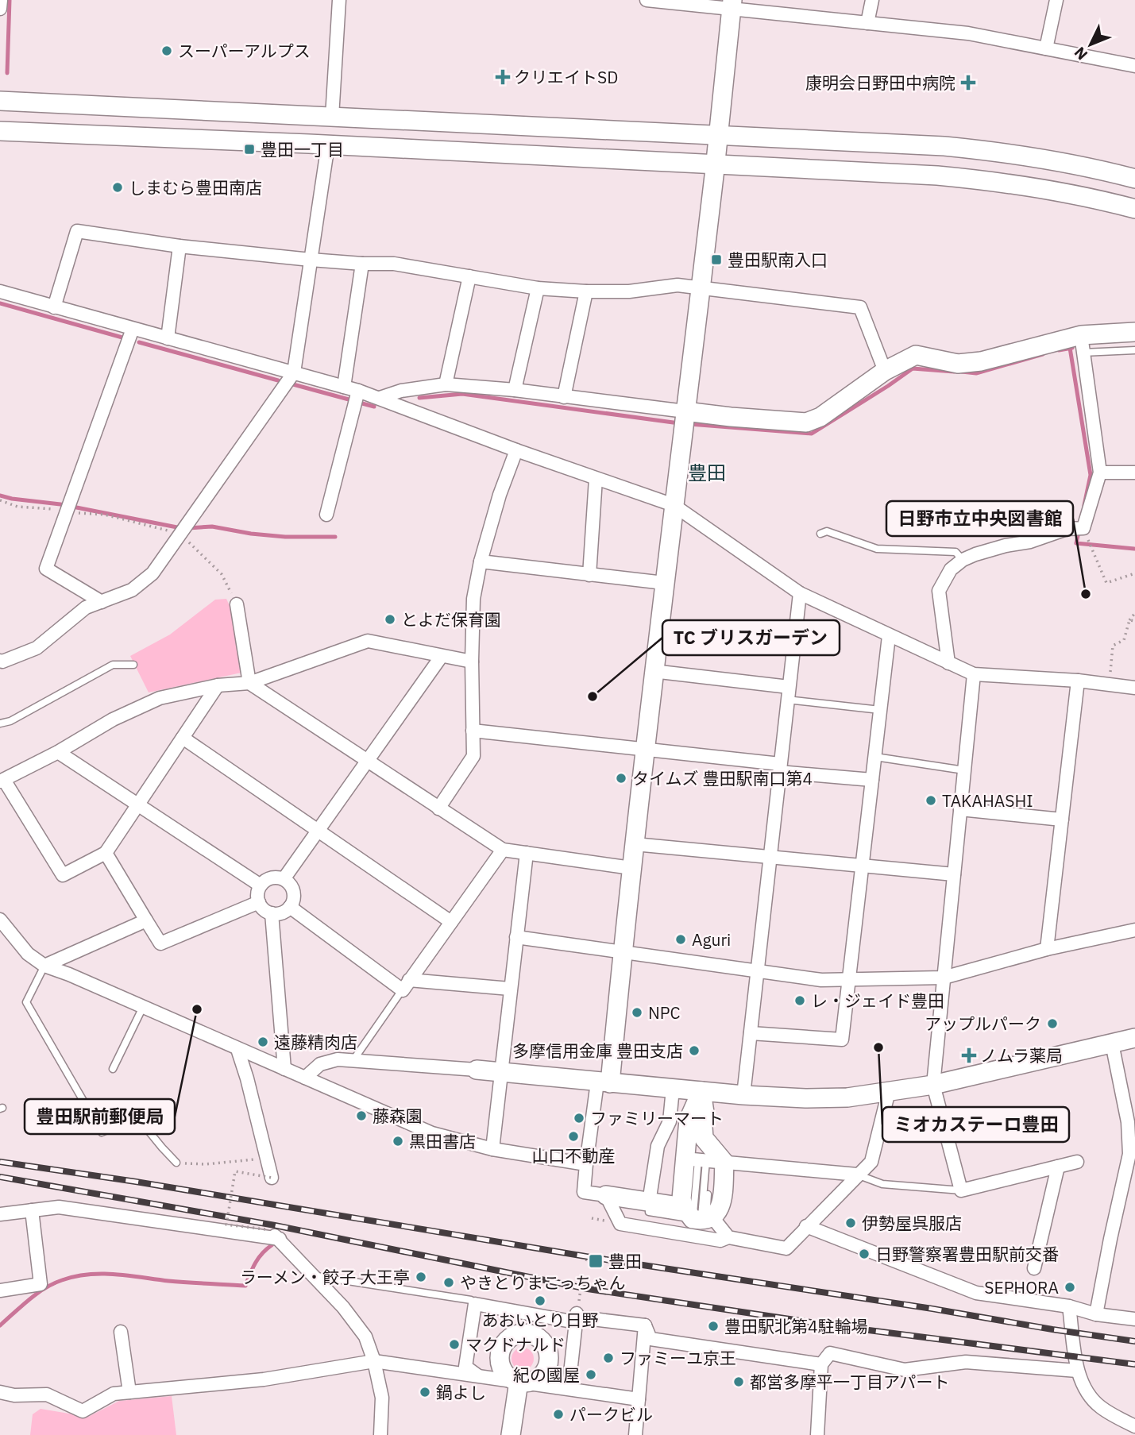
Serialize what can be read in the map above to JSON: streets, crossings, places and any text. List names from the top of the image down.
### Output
{
  "districts": ["豊田"],
  "places": {
    "other": [
      "スーパーアルプス",
      "しまむら豊田南店",
      "日野市立中央図書館",
      "とよだ保育園",
      "TC ブリスガーデン",
      "タイムズ 豊田駅南口第4",
      "TAKAHASHI",
      "Aguri",
      "レ・ジェイド豊田",
      "豊田駅前郵便局",
      "NPC",
      "アップルパーク",
      "遠藤精肉店",
      "ミオカステーロ豊田",
      "多摩信用金庫 豊田支店",
      "藤森園",
      "ファミリーマート",
      "山口不動産",
      "黒田書店",
      "伊勢屋呉服店",
      "日野警察署豊田駅前交番",
      "ラーメン・餃子 大王亭",
      "やきとりまこっちゃん",
      "SEPHORA",
      "あおいとり日野",
      "豊田駅北第4駐輪場",
      "マクドナルド",
      "ファミーユ京王",
      "紀の國屋",
      "都営多摩平一丁目アパート",
      "鍋よし",
      "パークビル"
    ],
    "health": ["クリエイトSD", "康明会日野田中病院", "ノムラ薬局"],
    "transit": ["豊田一丁目", "豊田駅南入口", "豊田"]
  },
  "north": "bottom left"
}
